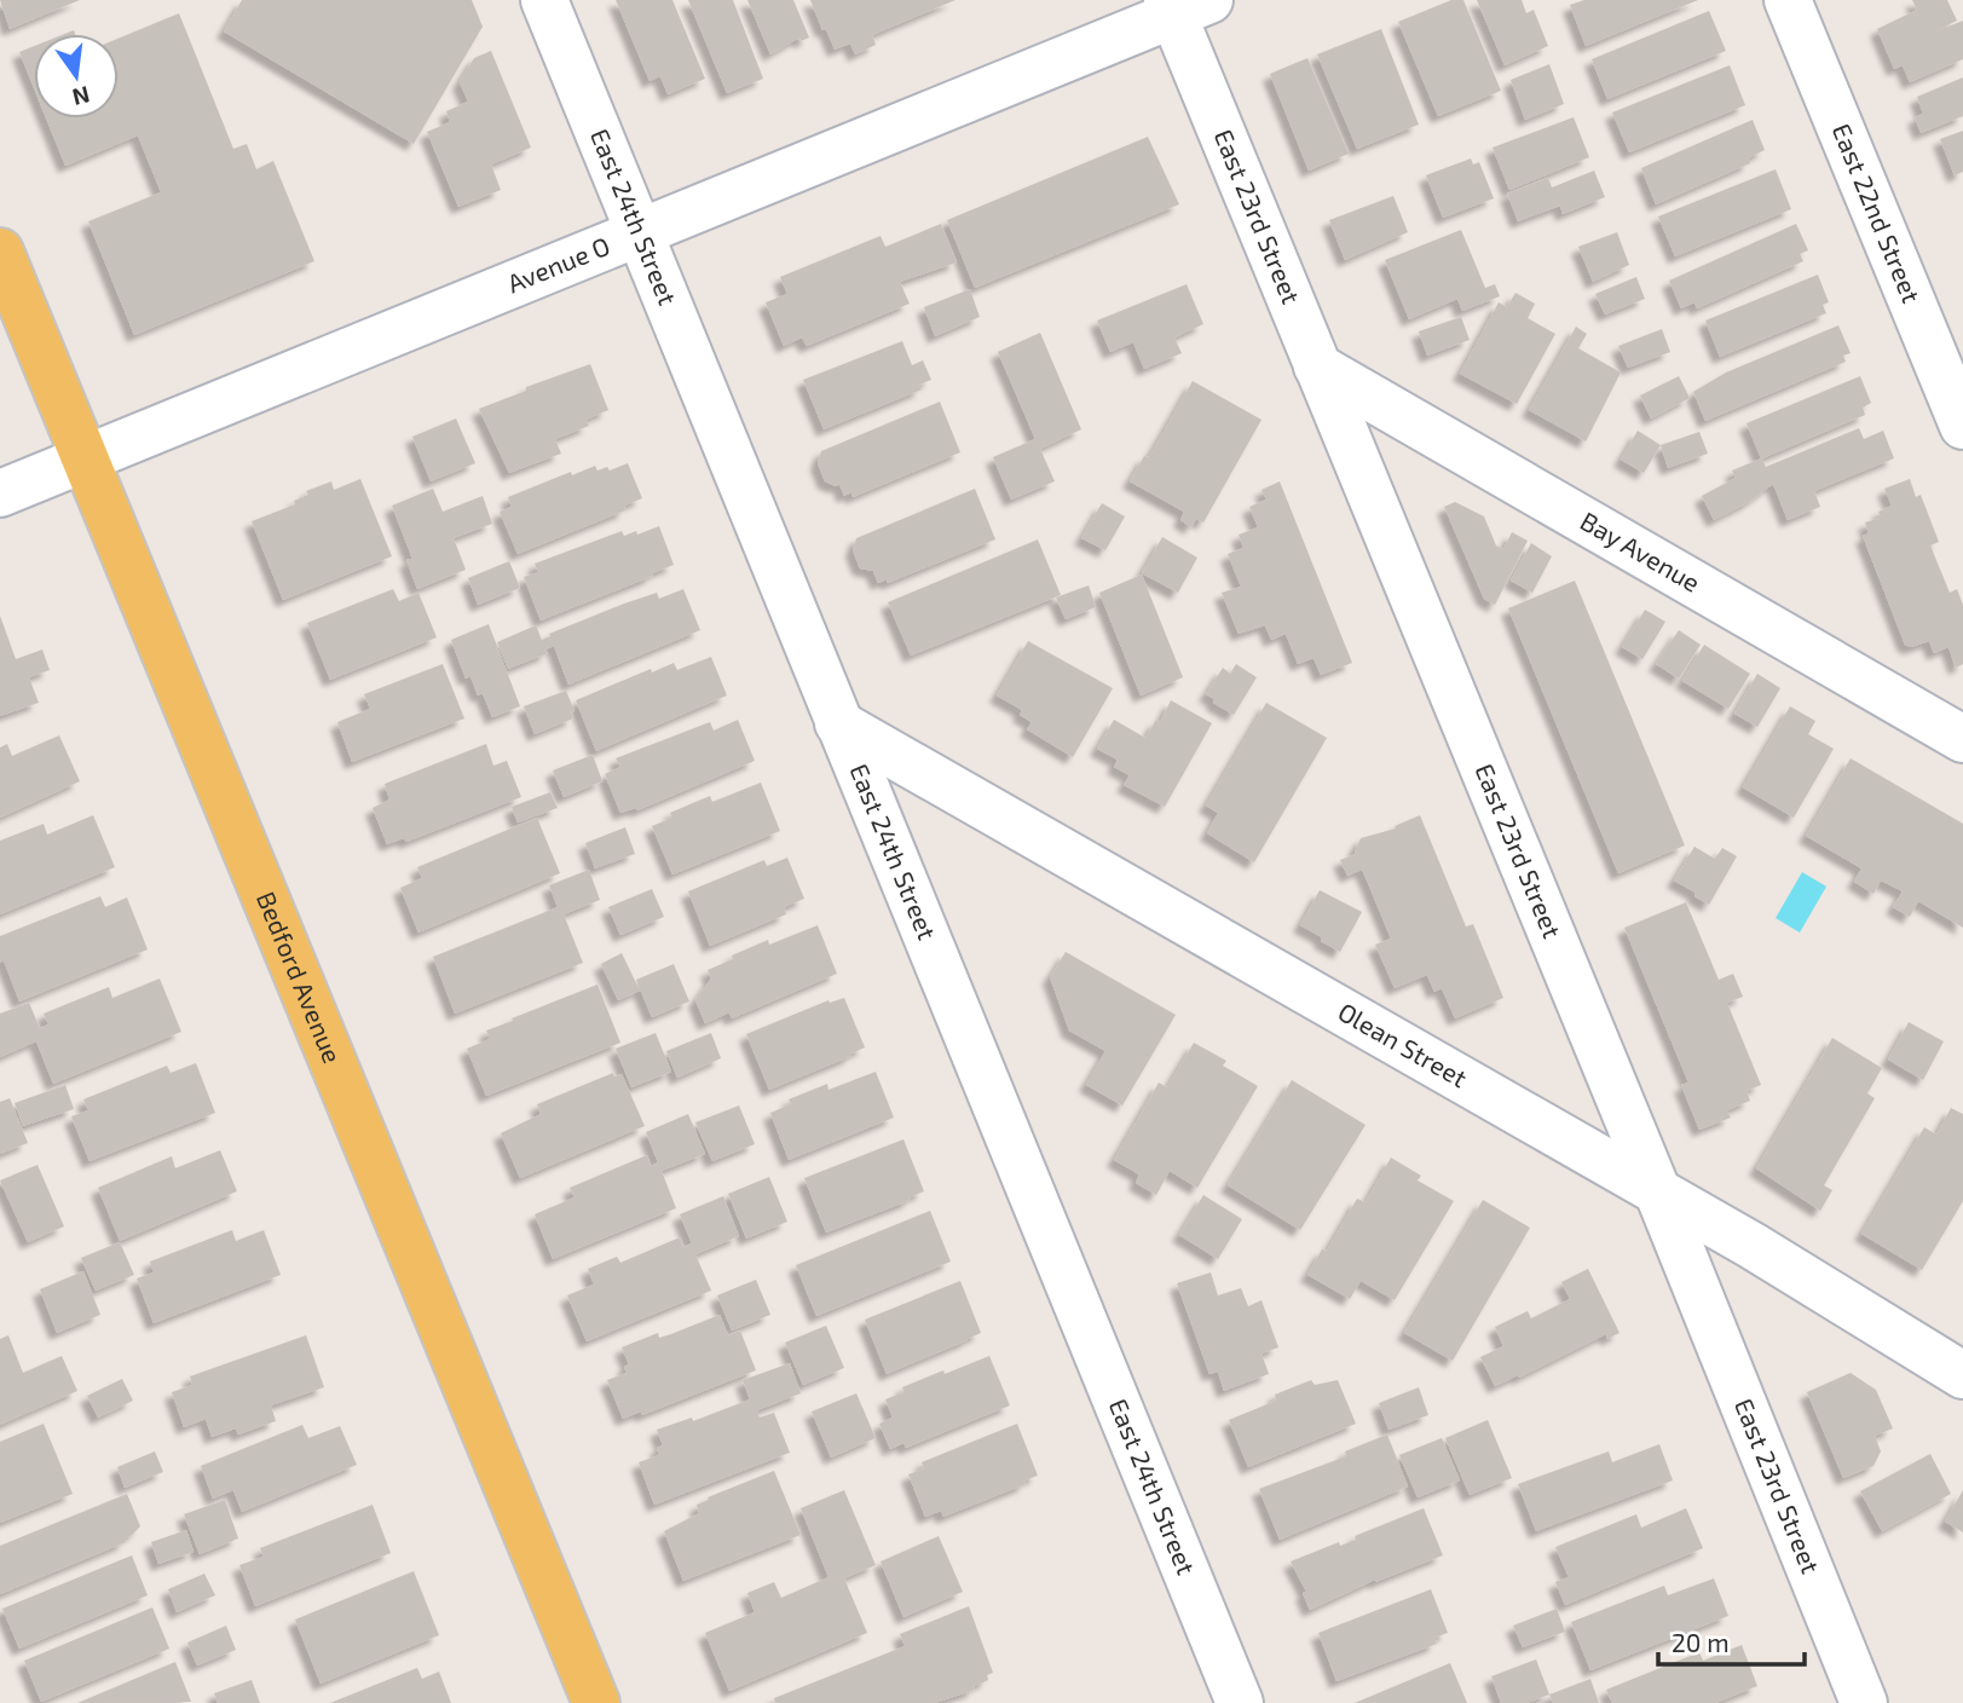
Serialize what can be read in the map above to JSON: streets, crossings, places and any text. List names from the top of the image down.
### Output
{
  "streets": {
    "main road": ["Bedford Avenue"],
    "street": [
      "East 22nd Street",
      "East 24th Street",
      "East 23rd Street",
      "Avenue O",
      "Bay Avenue",
      "Olean Street"
    ]
  },
  "crossings": [
    ["East 24th Street", "Avenue O"],
    ["East 24th Street", "Olean Street"],
    ["East 23rd Street", "Avenue O"],
    ["East 23rd Street", "Bay Avenue"],
    ["East 23rd Street", "Olean Street"],
    ["Avenue O", "Bedford Avenue"]
  ],
  "scale_bar": "20 m",
  "north": "bottom"
}
